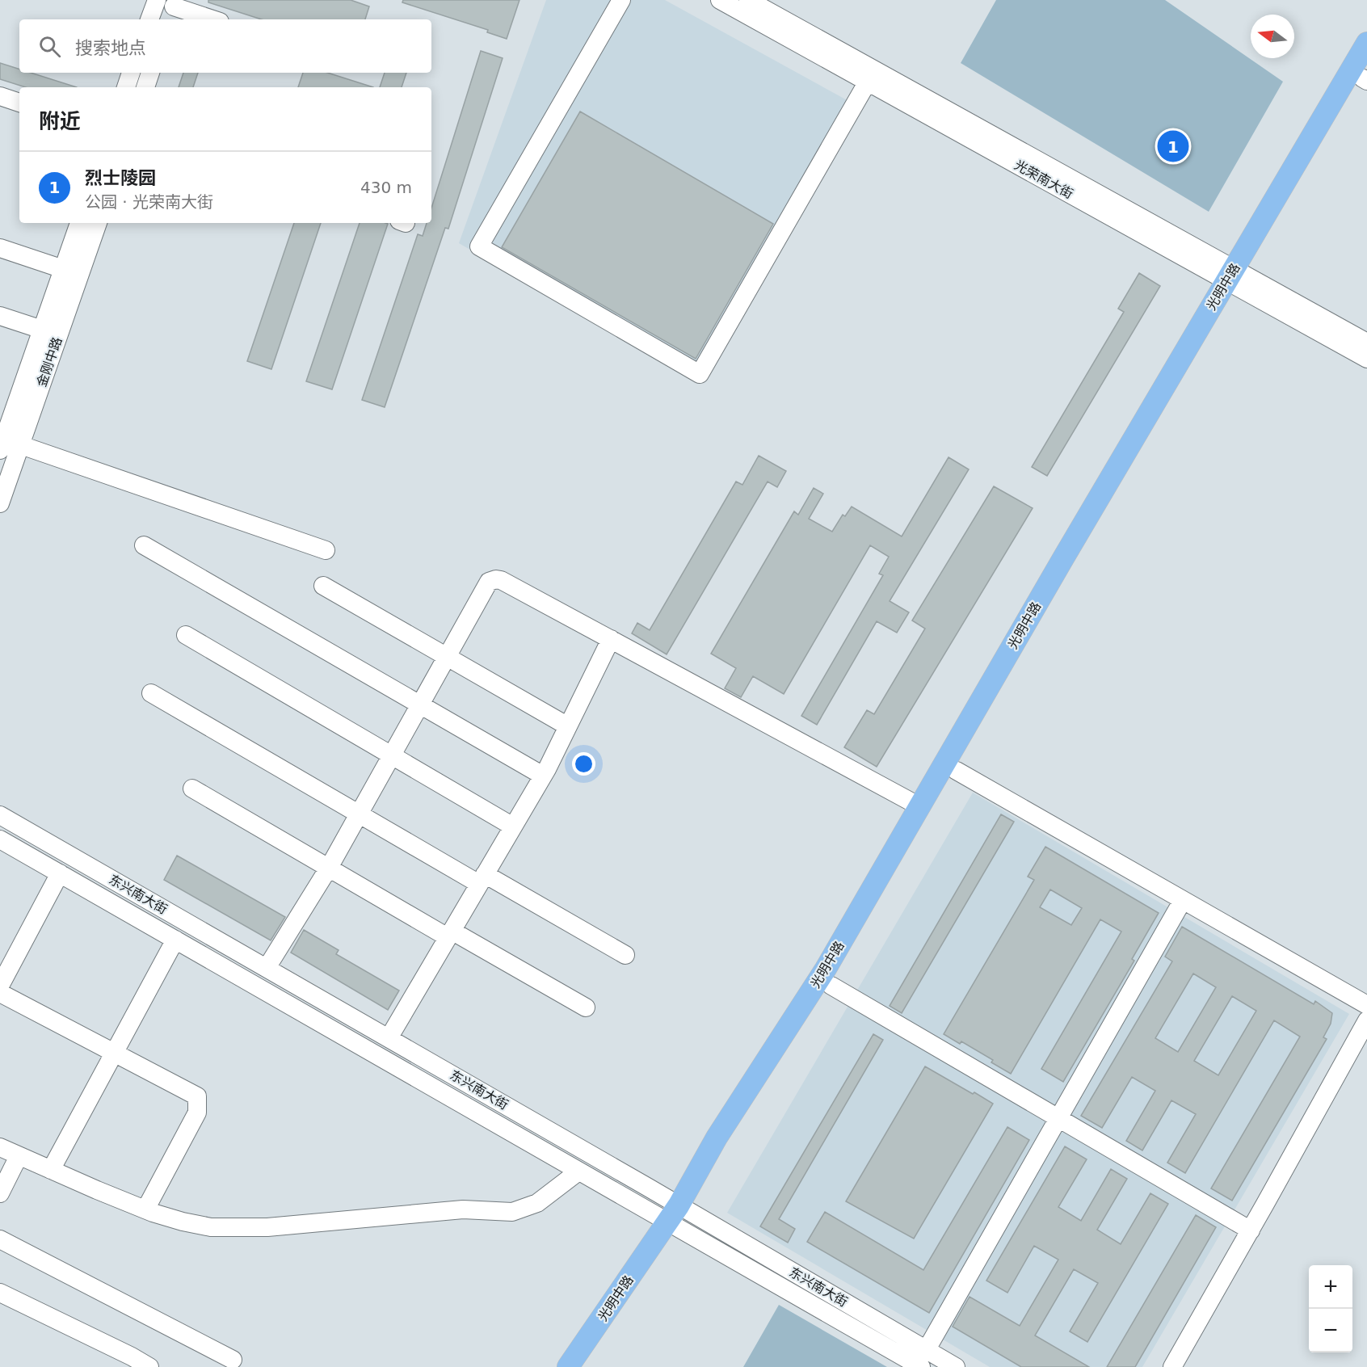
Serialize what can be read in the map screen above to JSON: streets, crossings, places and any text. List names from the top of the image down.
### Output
{
  "streets": {
    "main road": ["光明中路"],
    "street": ["光荣南大街", "金刚中路", "东兴南大街"]
  },
  "crossings": [
    ["光荣南大街", "光明中路"],
    ["光明中路", "东兴南大街"]
  ],
  "north": "left",
  "page": {
    "search": "搜索地点",
    "heading": "附近",
    "pins": "1",
    "list": [
      {
        "mark": "1",
        "name": "烈士陵园",
        "note": "公园 · 光荣南大街",
        "value": "430 m"
      }
    ],
    "map_buttons": ["+", "−"]
  }
}
